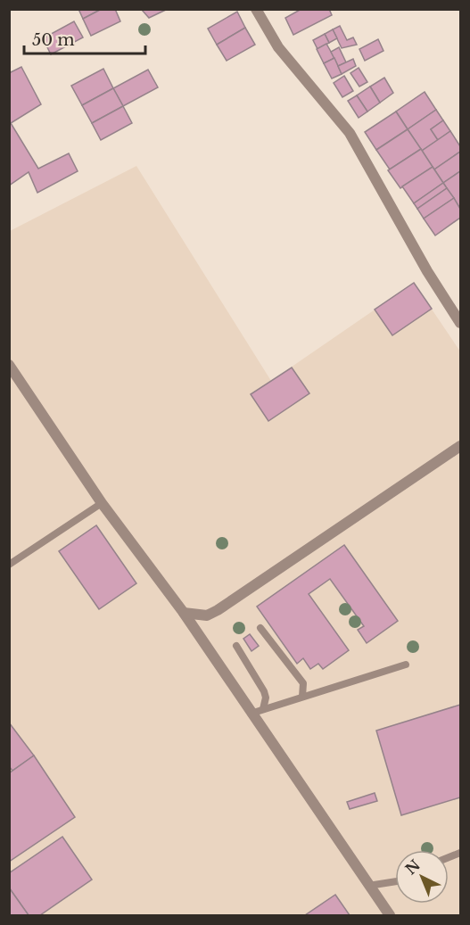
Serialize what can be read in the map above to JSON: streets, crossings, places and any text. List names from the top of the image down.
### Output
{
  "scale_bar": "50 m",
  "north": "top left"
}
